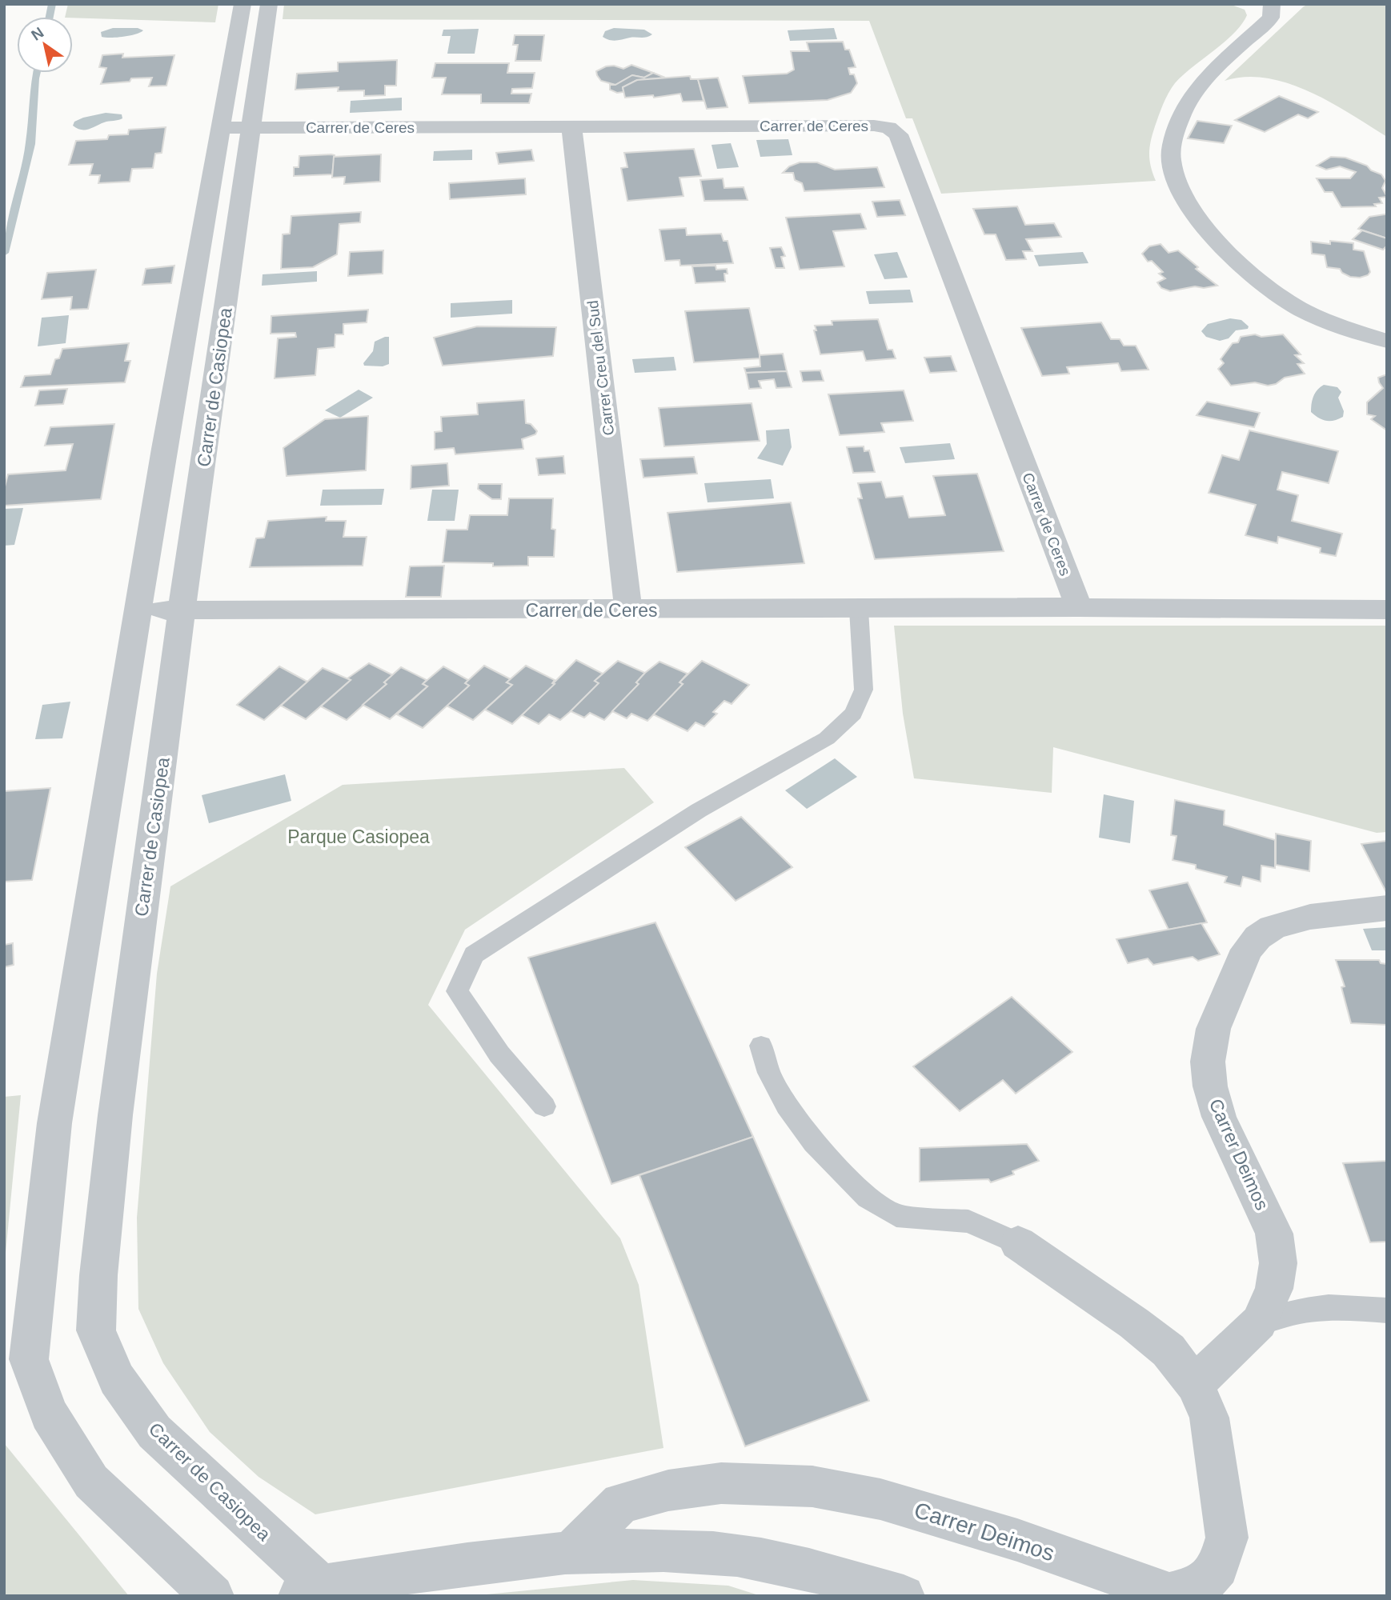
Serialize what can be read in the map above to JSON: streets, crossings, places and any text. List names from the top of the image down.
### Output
{
  "streets": {
    "street": [
      "Carrer de Ceres",
      "Carrer Creu del Sud",
      "Carrer de Casiopea",
      "Carrer Deimos"
    ]
  },
  "crossings": [
    ["Carrer de Ceres", "Carrer Creu del Sud"],
    ["Carrer de Ceres", "Carrer de Casiopea"]
  ],
  "parks": ["Parque Casiopea"],
  "north": "top left"
}
